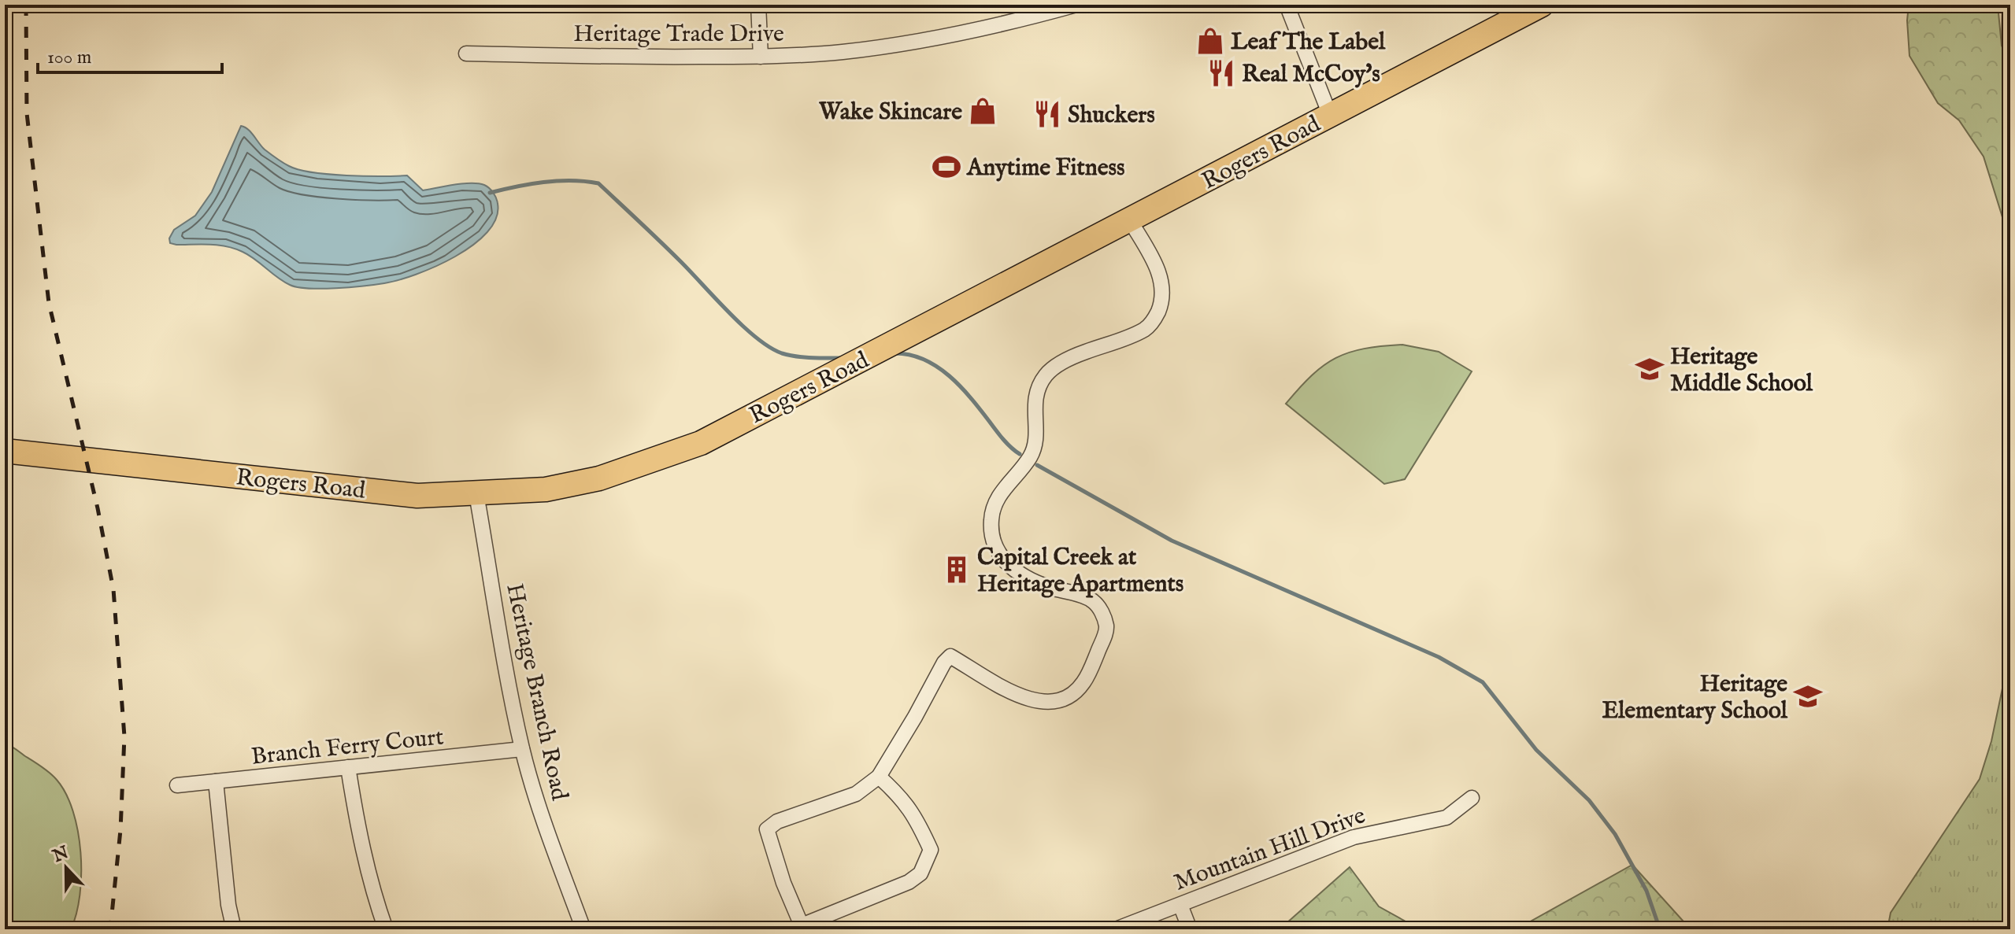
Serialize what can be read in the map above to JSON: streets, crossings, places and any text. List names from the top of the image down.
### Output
{
  "streets": {
    "main road": ["Rogers Road"],
    "street": [
      "Heritage Trade Drive",
      "Heritage Branch Road",
      "Branch Ferry Court",
      "Mountain Hill Drive"
    ]
  },
  "crossings": [
    ["Rogers Road", "Heritage Branch Road"],
    ["Heritage Branch Road", "Branch Ferry Court"]
  ],
  "places": {
    "shop": ["Leaf The Label", "Wake Skincare"],
    "restaurant": ["Real McCoy's", "Shuckers"],
    "sports": ["Anytime Fitness"],
    "school or university": ["Heritage Middle School", "Heritage Elementary School"],
    "building": ["Capital Creek at Heritage Apartments"]
  },
  "scale_bar": "100 m",
  "north": "top"
}
